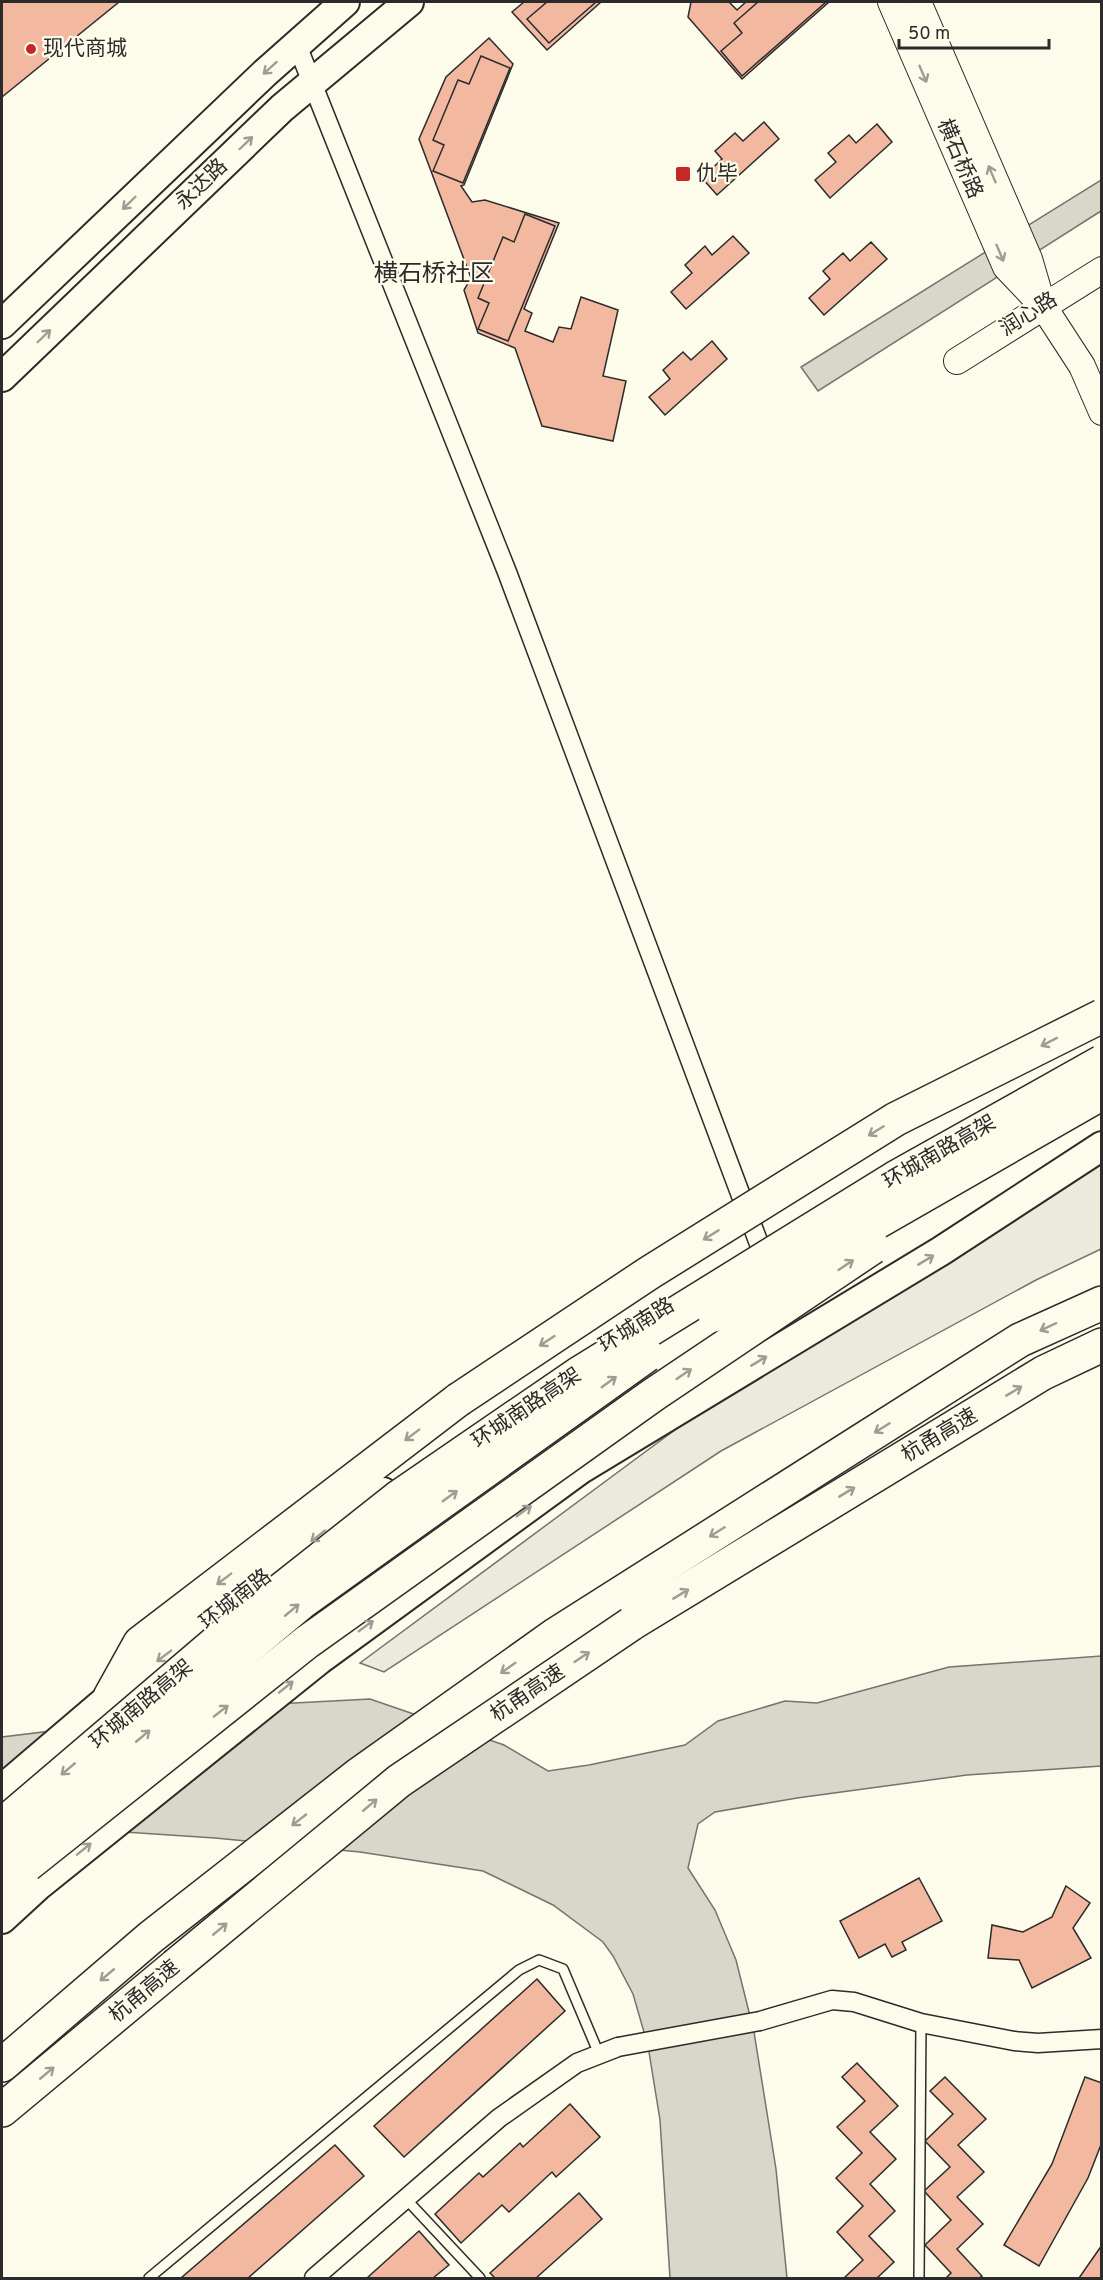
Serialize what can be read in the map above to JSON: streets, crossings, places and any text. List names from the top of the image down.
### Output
{
  "streets": {
    "highway": ["环城南路高架", "杭甬高速"],
    "main road": [
      "横石桥路",
      "永达路",
      "润心路",
      "环城南路"
    ]
  },
  "crossings": [
    ["横石桥路", "润心路"]
  ],
  "districts": ["横石桥社区"],
  "places": {
    "other": ["现代商城"],
    "transit": ["仇毕"]
  },
  "scale_bar": "50 m"
}
